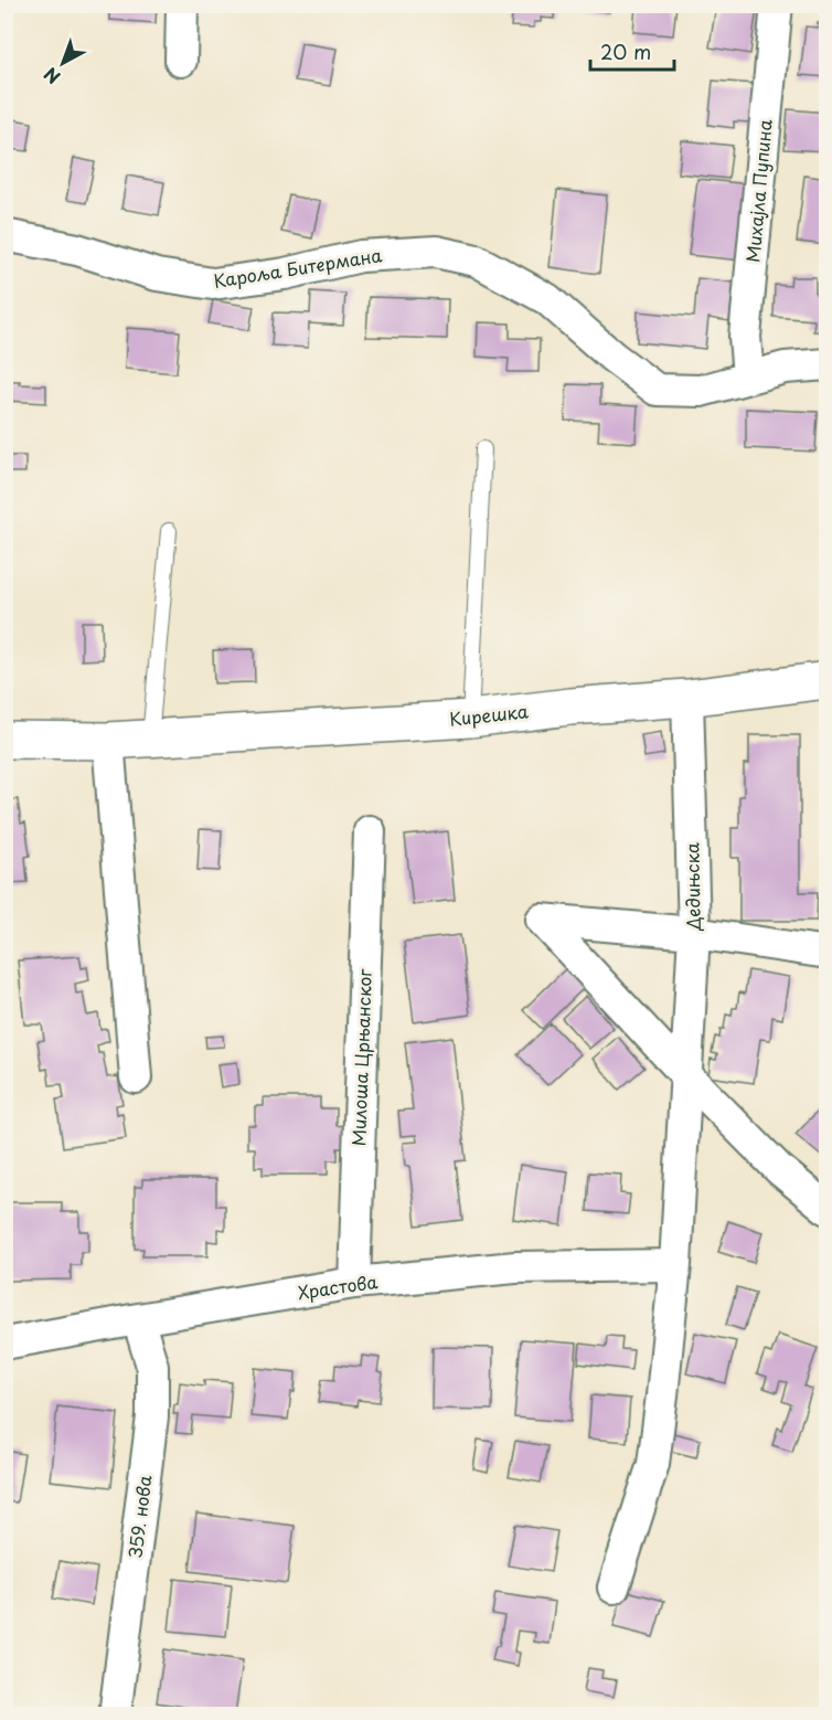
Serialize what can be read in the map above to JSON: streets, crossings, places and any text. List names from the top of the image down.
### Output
{
  "streets": {
    "street": [
      "Михајла Пупина",
      "Кароља Битермана",
      "Кирешка",
      "Дедињска",
      "Милоша Црњанског",
      "Храстова",
      "359. нова"
    ]
  },
  "crossings": [
    ["Михајла Пупина", "Кароља Битермана"],
    ["Кирешка", "Дедињска"],
    ["Милоша Црњанског", "Храстова"],
    ["Храстова", "359. нова"]
  ],
  "scale_bar": "20 m",
  "north": "bottom left"
}
